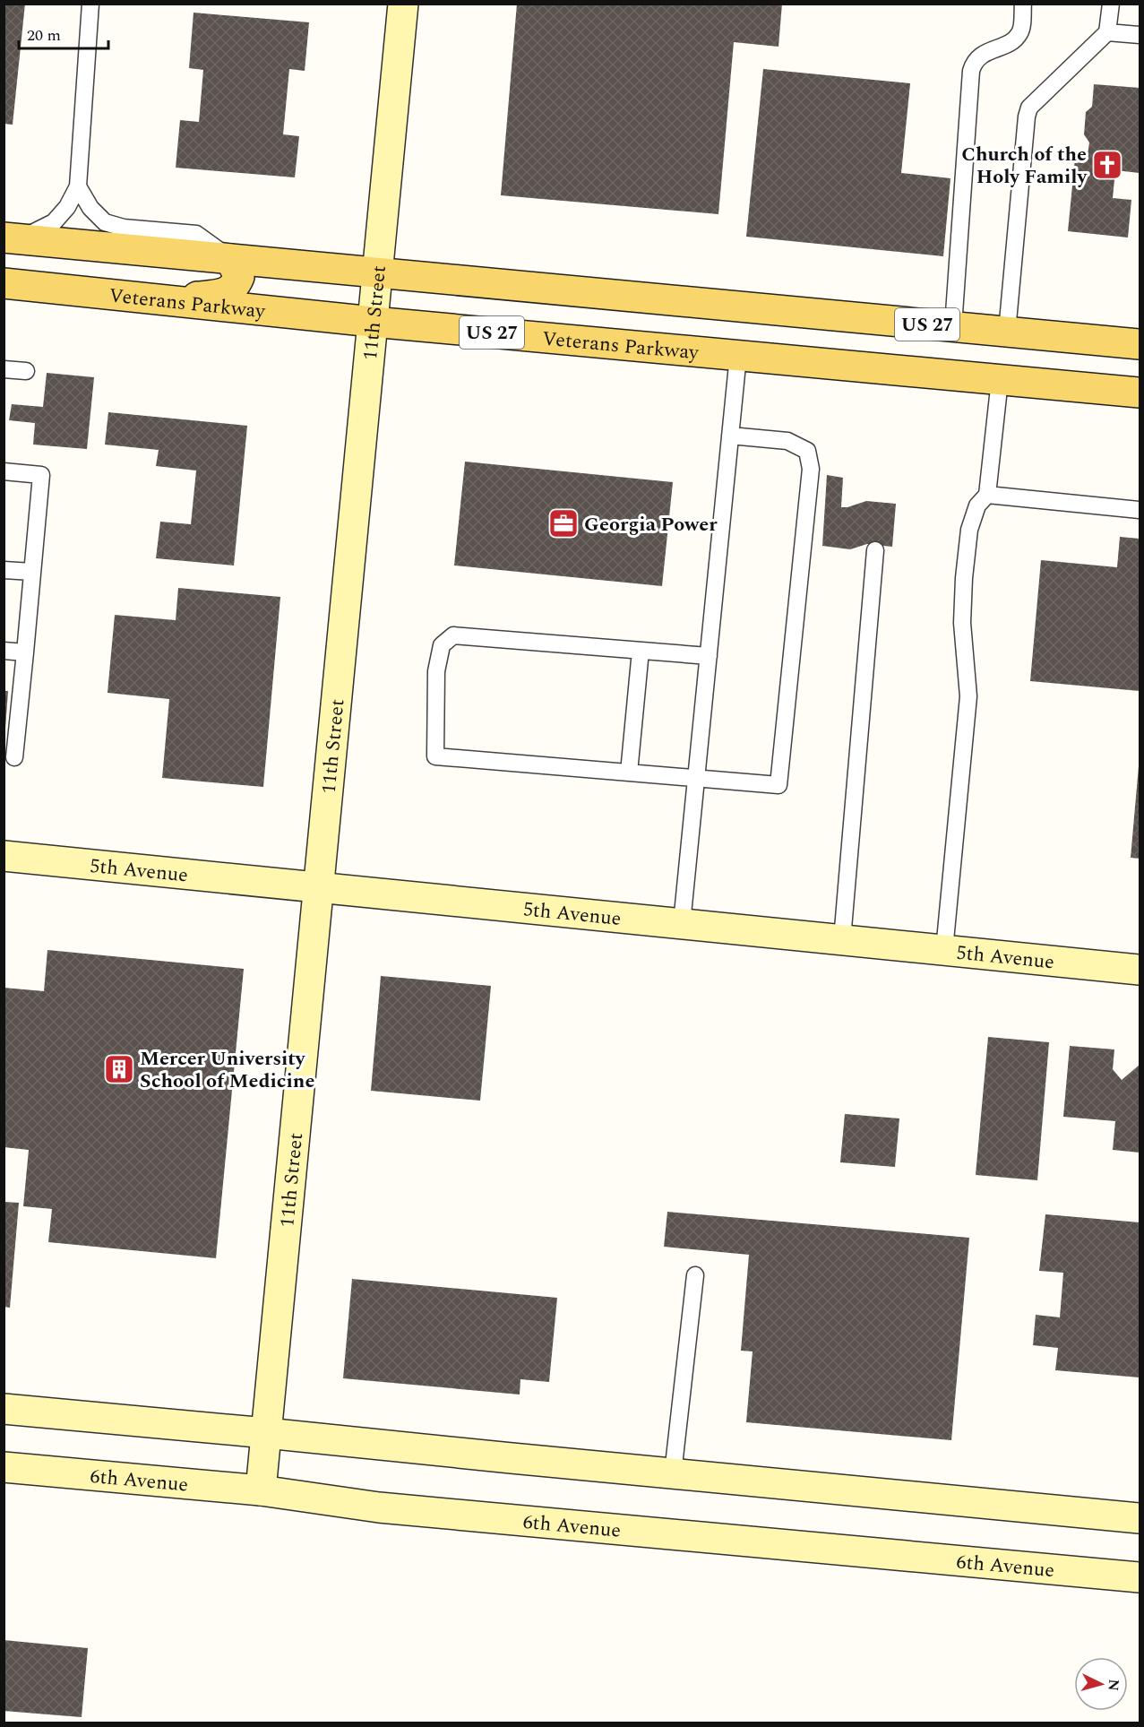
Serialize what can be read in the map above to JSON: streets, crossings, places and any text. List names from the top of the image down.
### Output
{
  "streets": {
    "main road": ["Veterans Parkway", "US 27"],
    "street": ["11th Street", "5th Avenue", "6th Avenue"]
  },
  "crossings": [
    ["Veterans Parkway", "11th Street"],
    ["11th Street", "US 27"],
    ["11th Street", "5th Avenue"],
    ["11th Street", "6th Avenue"]
  ],
  "places": {
    "church": ["Church of the Holy Family"],
    "office": ["Georgia Power"],
    "building": ["Mercer University School of Medicine"]
  },
  "scale_bar": "20 m",
  "north": "right"
}
